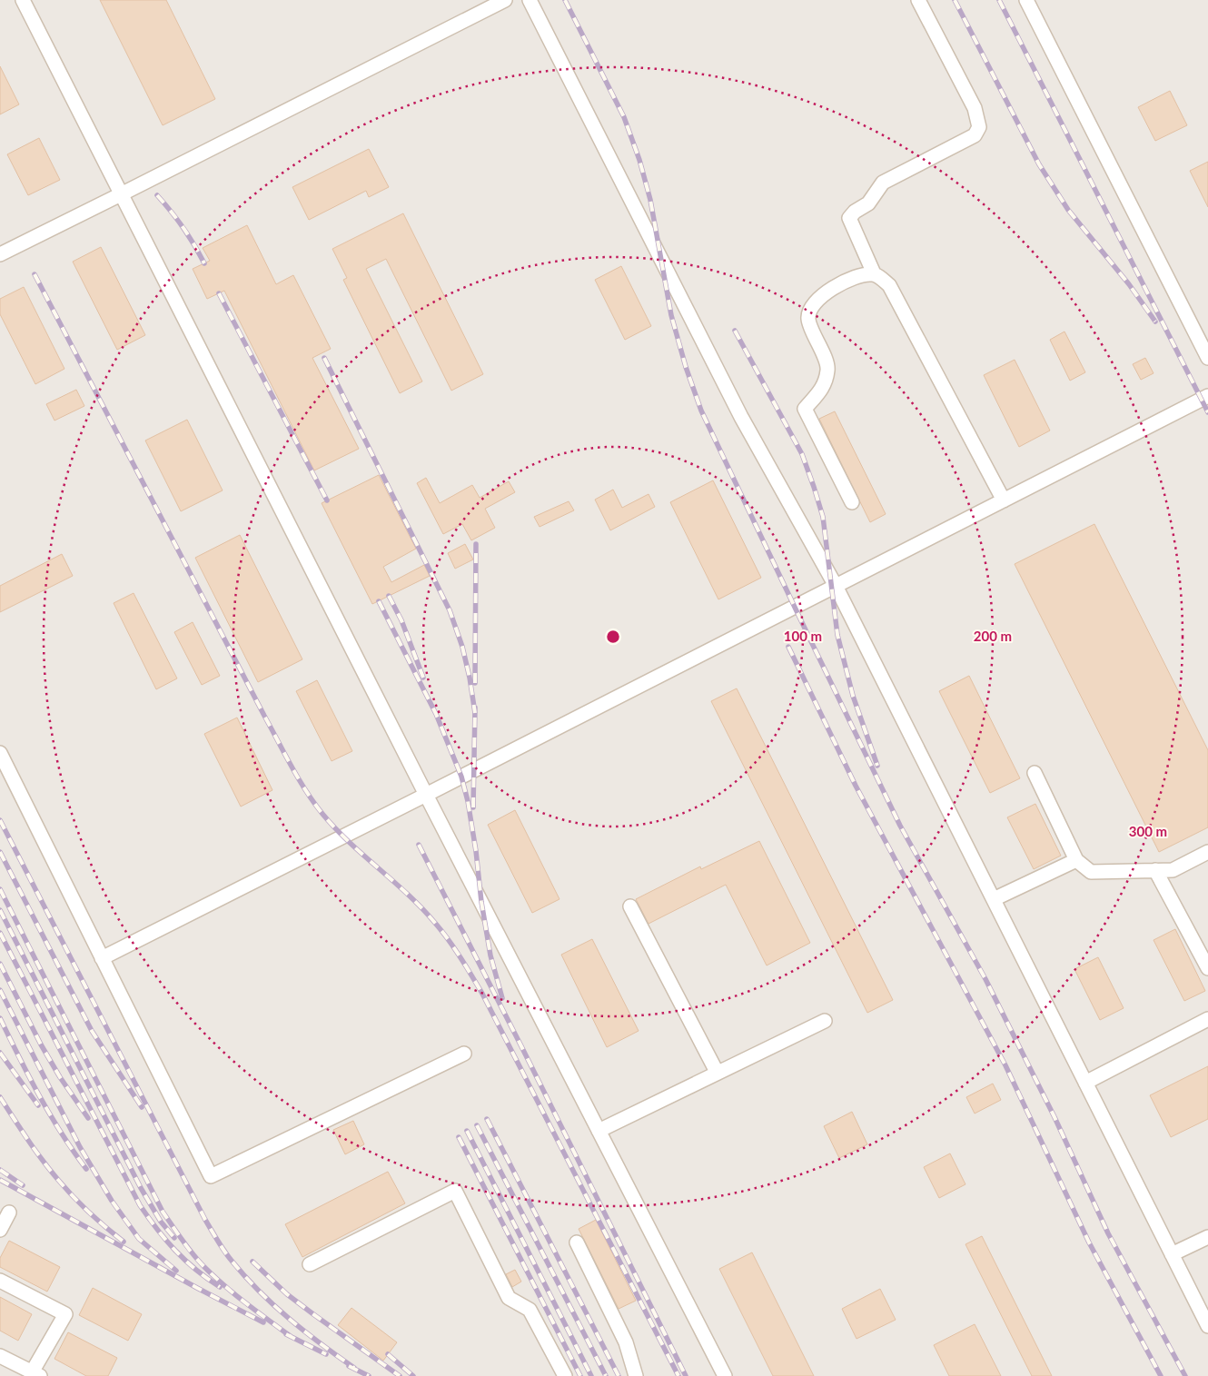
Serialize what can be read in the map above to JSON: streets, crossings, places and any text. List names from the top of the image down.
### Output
{
  "rings": ["100 m", "200 m", "300 m"]
}
